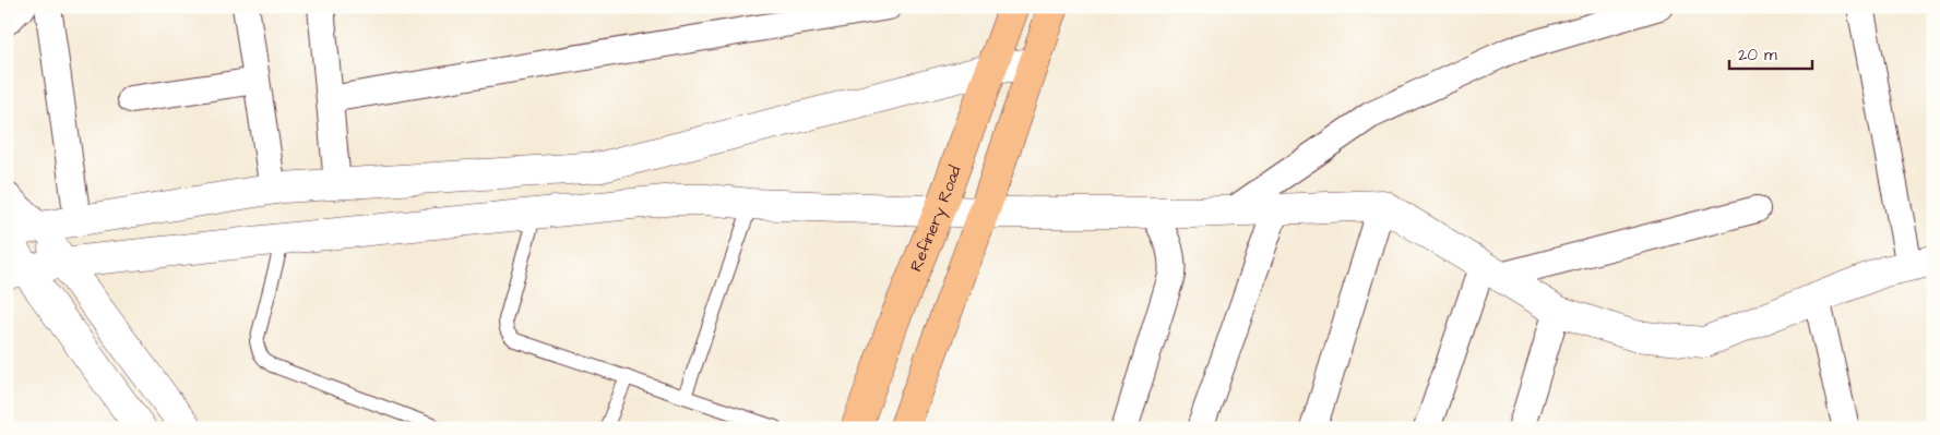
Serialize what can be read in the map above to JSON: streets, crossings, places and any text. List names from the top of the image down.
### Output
{
  "streets": {
    "main road": ["Refinery Road"]
  },
  "scale_bar": "20 m"
}
